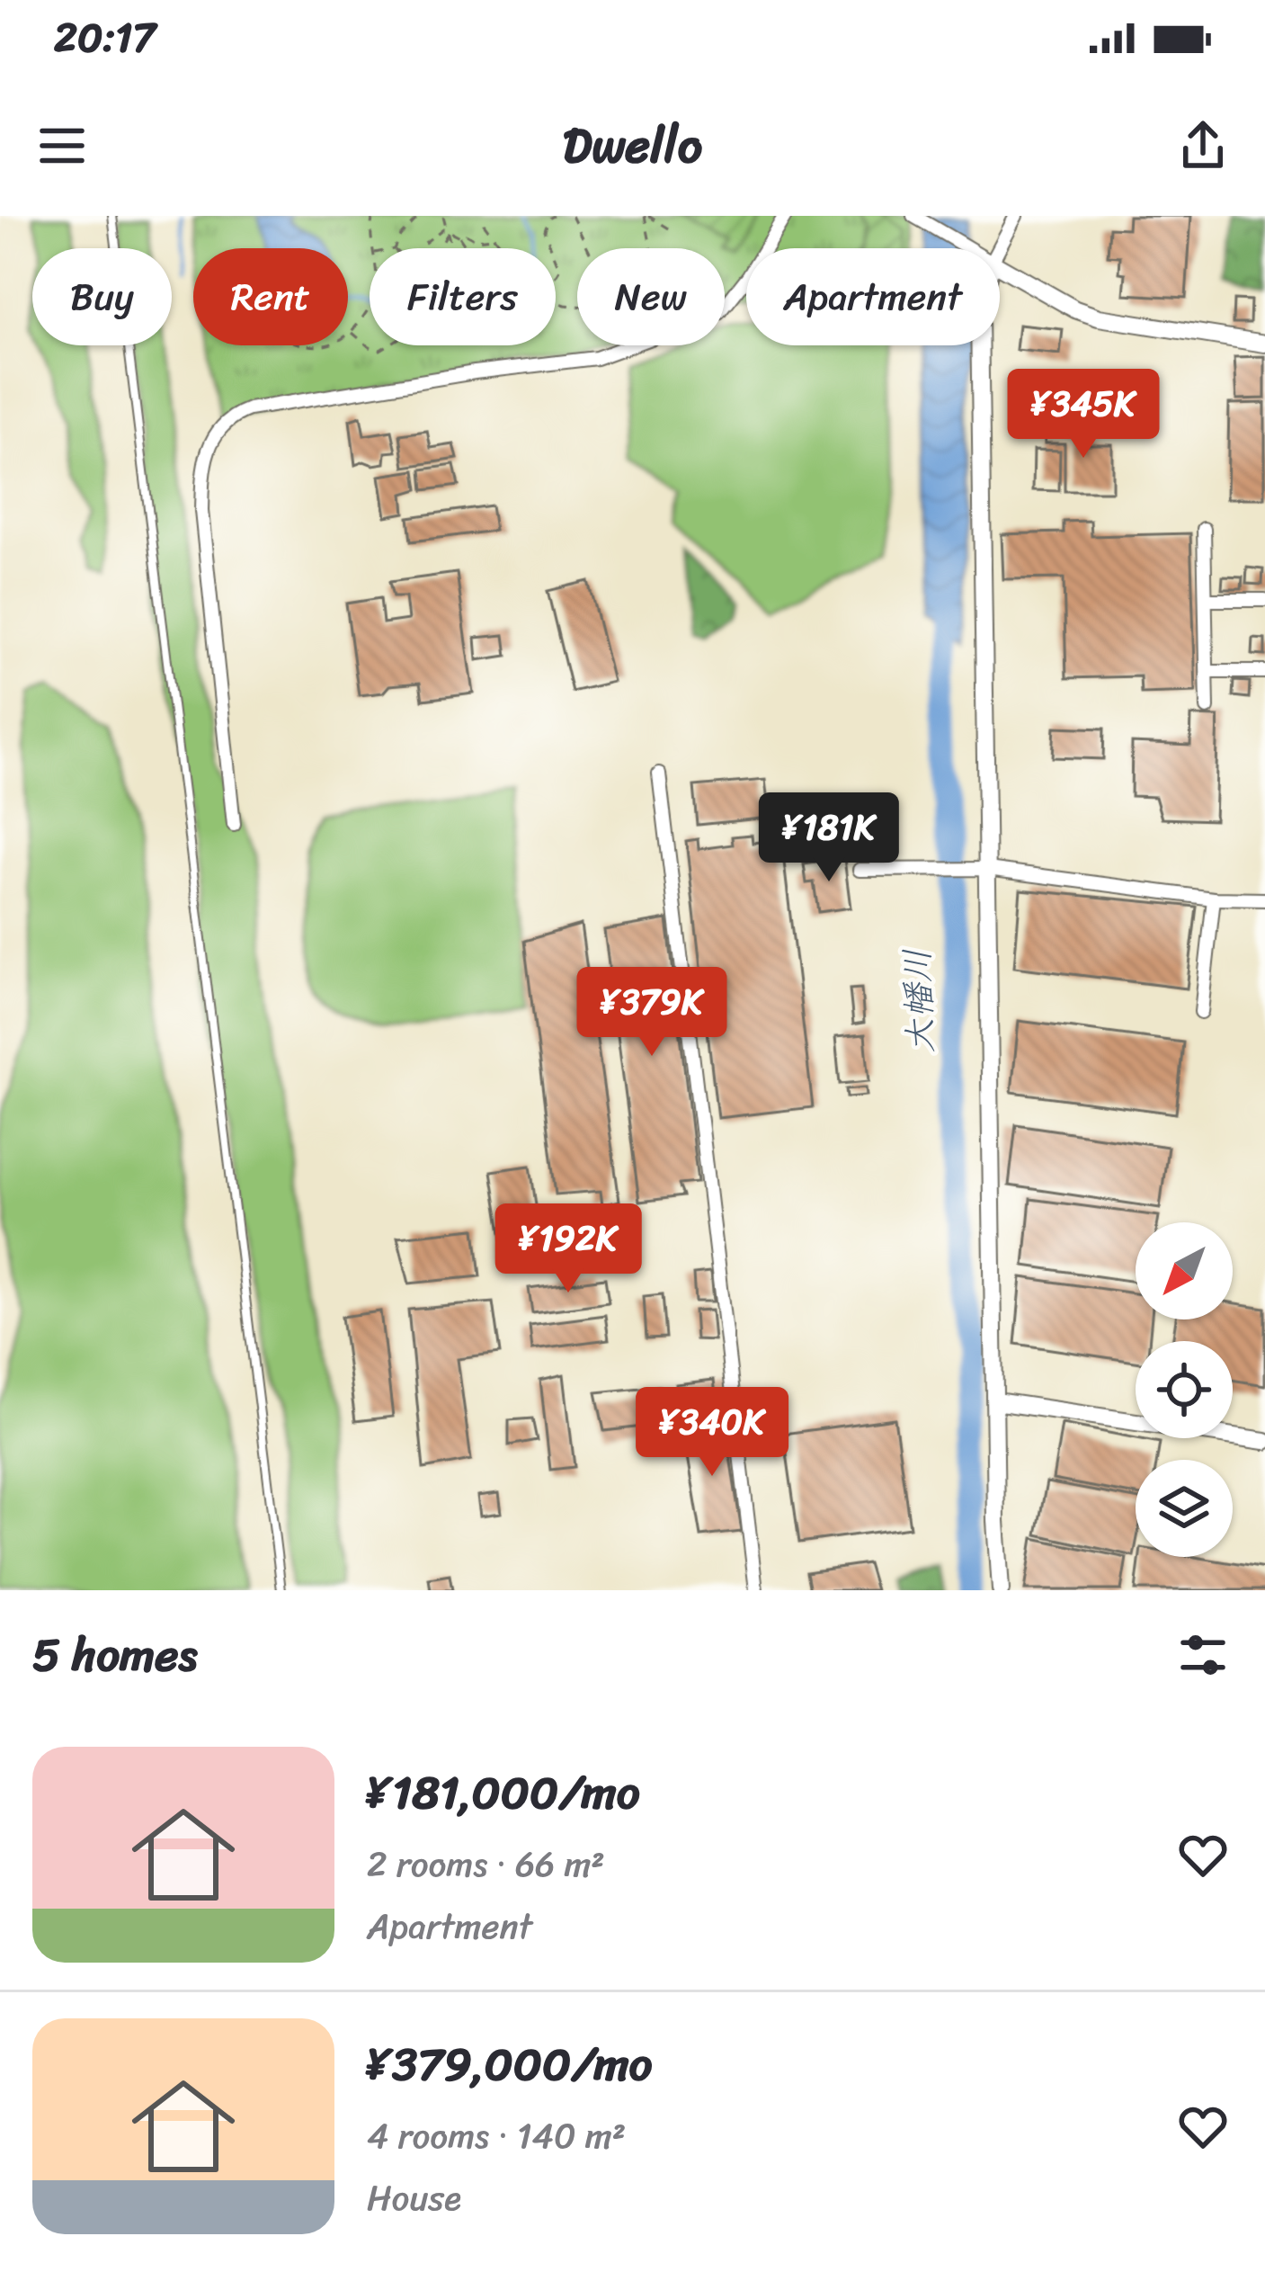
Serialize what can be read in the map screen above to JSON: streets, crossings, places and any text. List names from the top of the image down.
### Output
{
  "water": ["大幡川"],
  "north": "bottom left",
  "page": {
    "status": "20:17",
    "header": "Dwello",
    "chip": [
      "Buy",
      "Rent",
      "Filters",
      "New",
      "Apartment"
    ],
    "price": [
      "¥345K",
      "¥181K",
      "¥379K",
      "¥192K",
      "¥340K"
    ],
    "heading": "5 homes",
    "list": [
      {
        "name": "¥181,000/mo",
        "note": "2 rooms · 66 m² · Apartment"
      },
      {
        "name": "¥379,000/mo",
        "note": "4 rooms · 140 m² · House"
      }
    ]
  }
}
